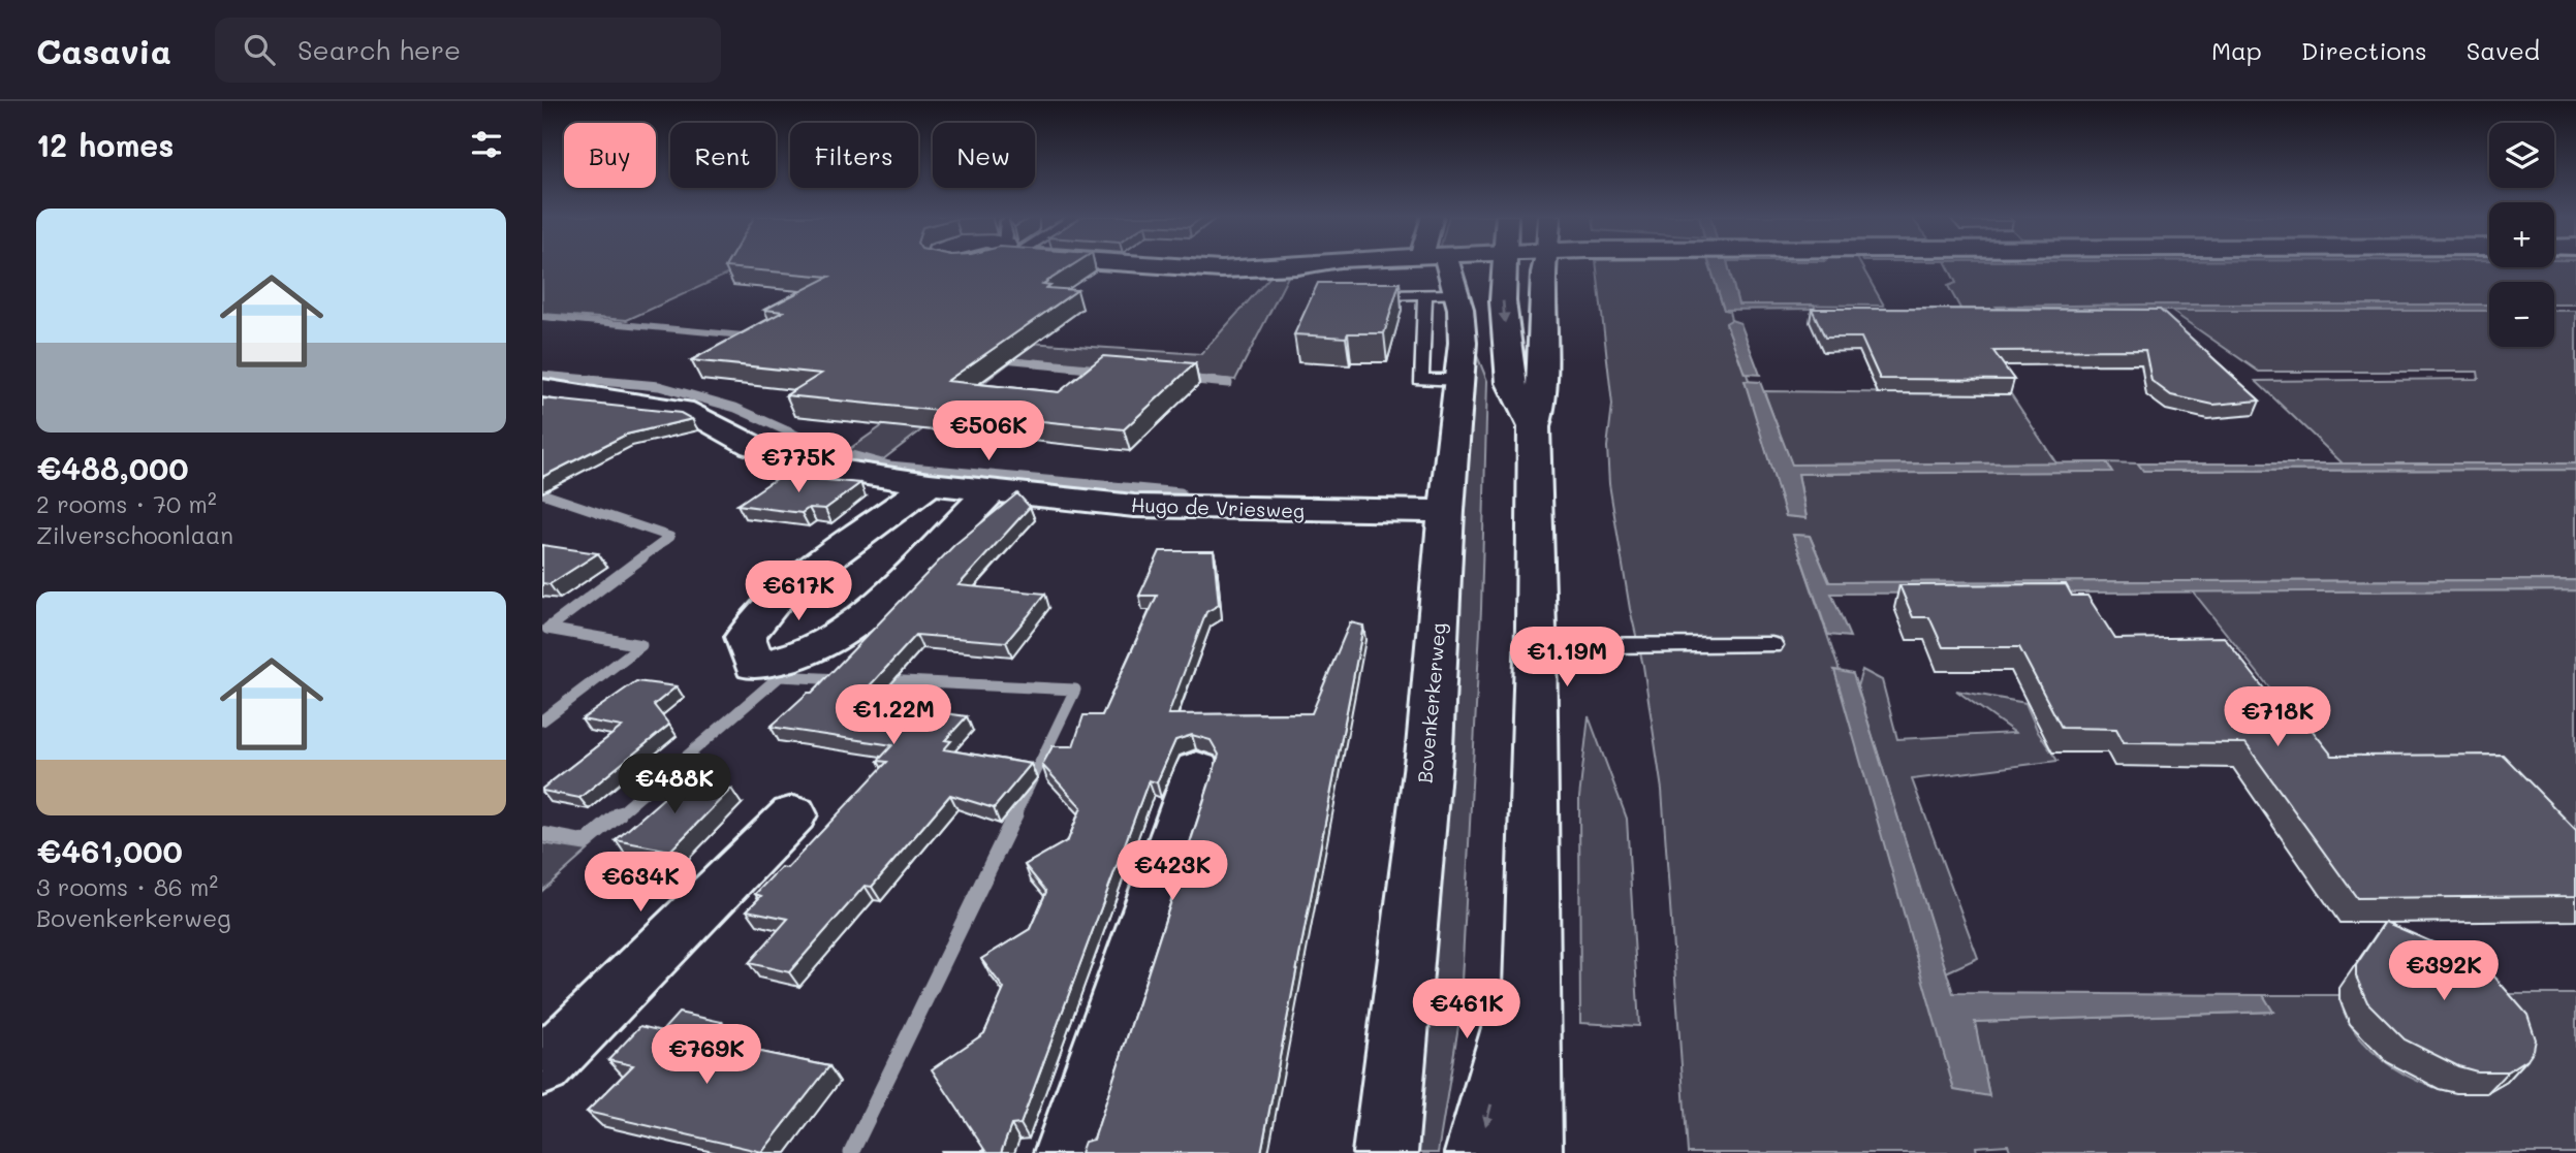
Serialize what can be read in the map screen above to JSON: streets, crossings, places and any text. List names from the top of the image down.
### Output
{
  "streets": {
    "street": ["Hugo de Vriesweg", "Bovenkerkerweg"]
  },
  "crossings": [
    ["Hugo de Vriesweg", "Bovenkerkerweg"]
  ],
  "page": {
    "header": "Casavia",
    "search": "Search here",
    "nav": ["Map", "Directions", "Saved"],
    "heading": "12 homes",
    "map_buttons": ["+", "−"],
    "chip": [
      "Buy",
      "Rent",
      "Filters",
      "New"
    ],
    "list": [
      {
        "name": "€488,000",
        "note": "2 rooms · 70 m² · Zilverschoonlaan"
      },
      {
        "name": "€461,000",
        "note": "3 rooms · 86 m² · Bovenkerkerweg"
      }
    ],
    "price": [
      "€506K",
      "€775K",
      "€617K",
      "€1.19M",
      "€1.22M",
      "€718K",
      "€488K",
      "€423K",
      "€634K",
      "€392K",
      "€461K",
      "€769K"
    ]
  }
}
